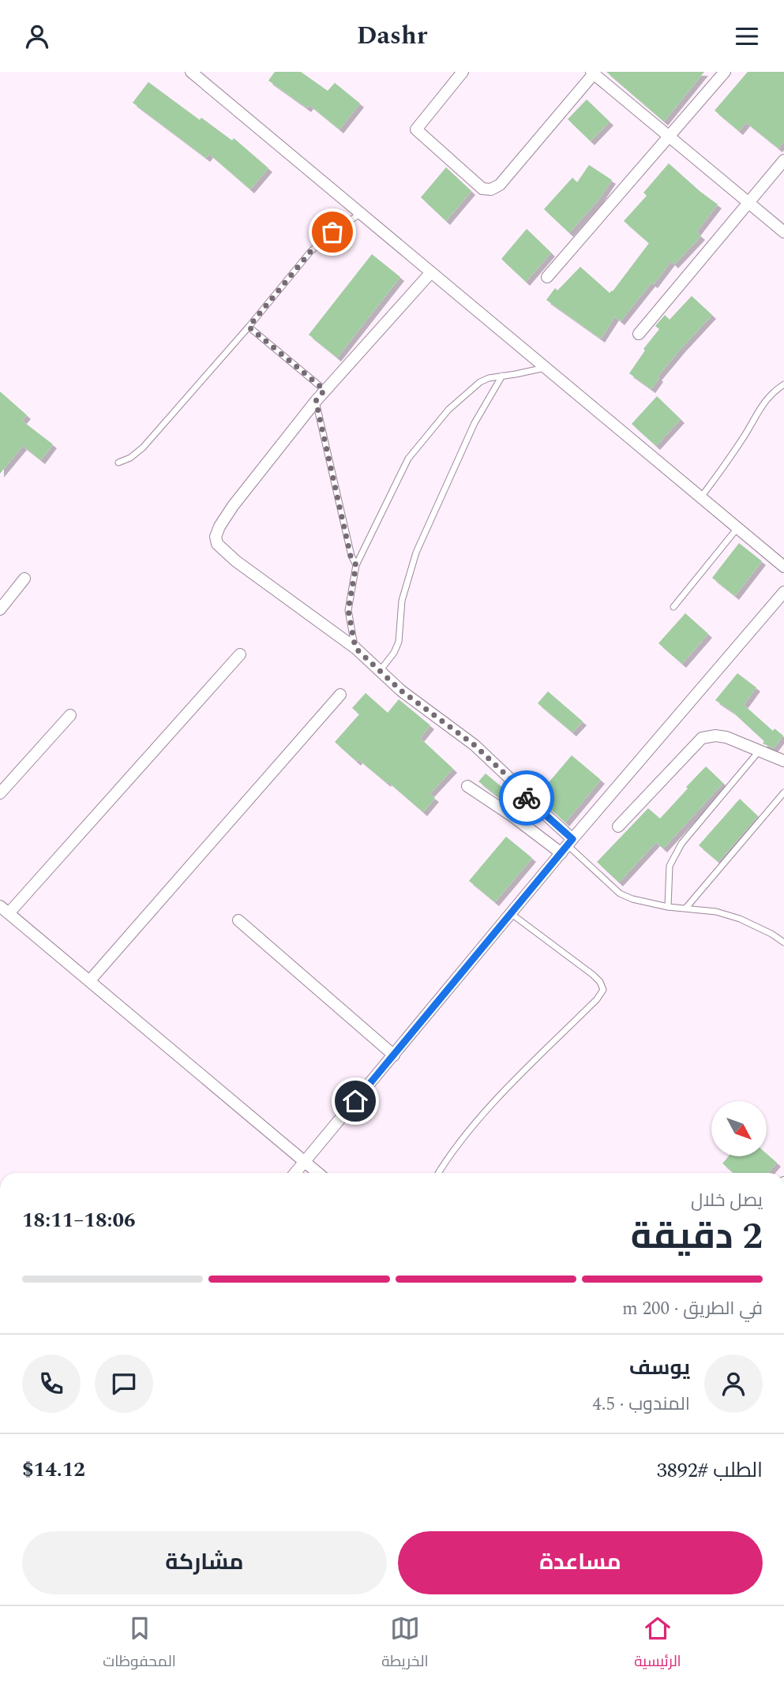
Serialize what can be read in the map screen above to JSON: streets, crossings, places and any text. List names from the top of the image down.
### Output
{
  "north": "bottom right",
  "page": {
    "header": "Dashr",
    "heading": ["2 دقيقة", "يصل خلال", "18:06–18:11"],
    "panel": [
      "يوسف",
      "المندوب · 4.5",
      "الطلب #3892",
      "$14.12"
    ],
    "bar": "في الطريق · 200 m",
    "buttons": ["مساعدة", "مشاركة"],
    "tabs": ["الرئيسية", "الخريطة", "المحفوظات"]
  }
}
